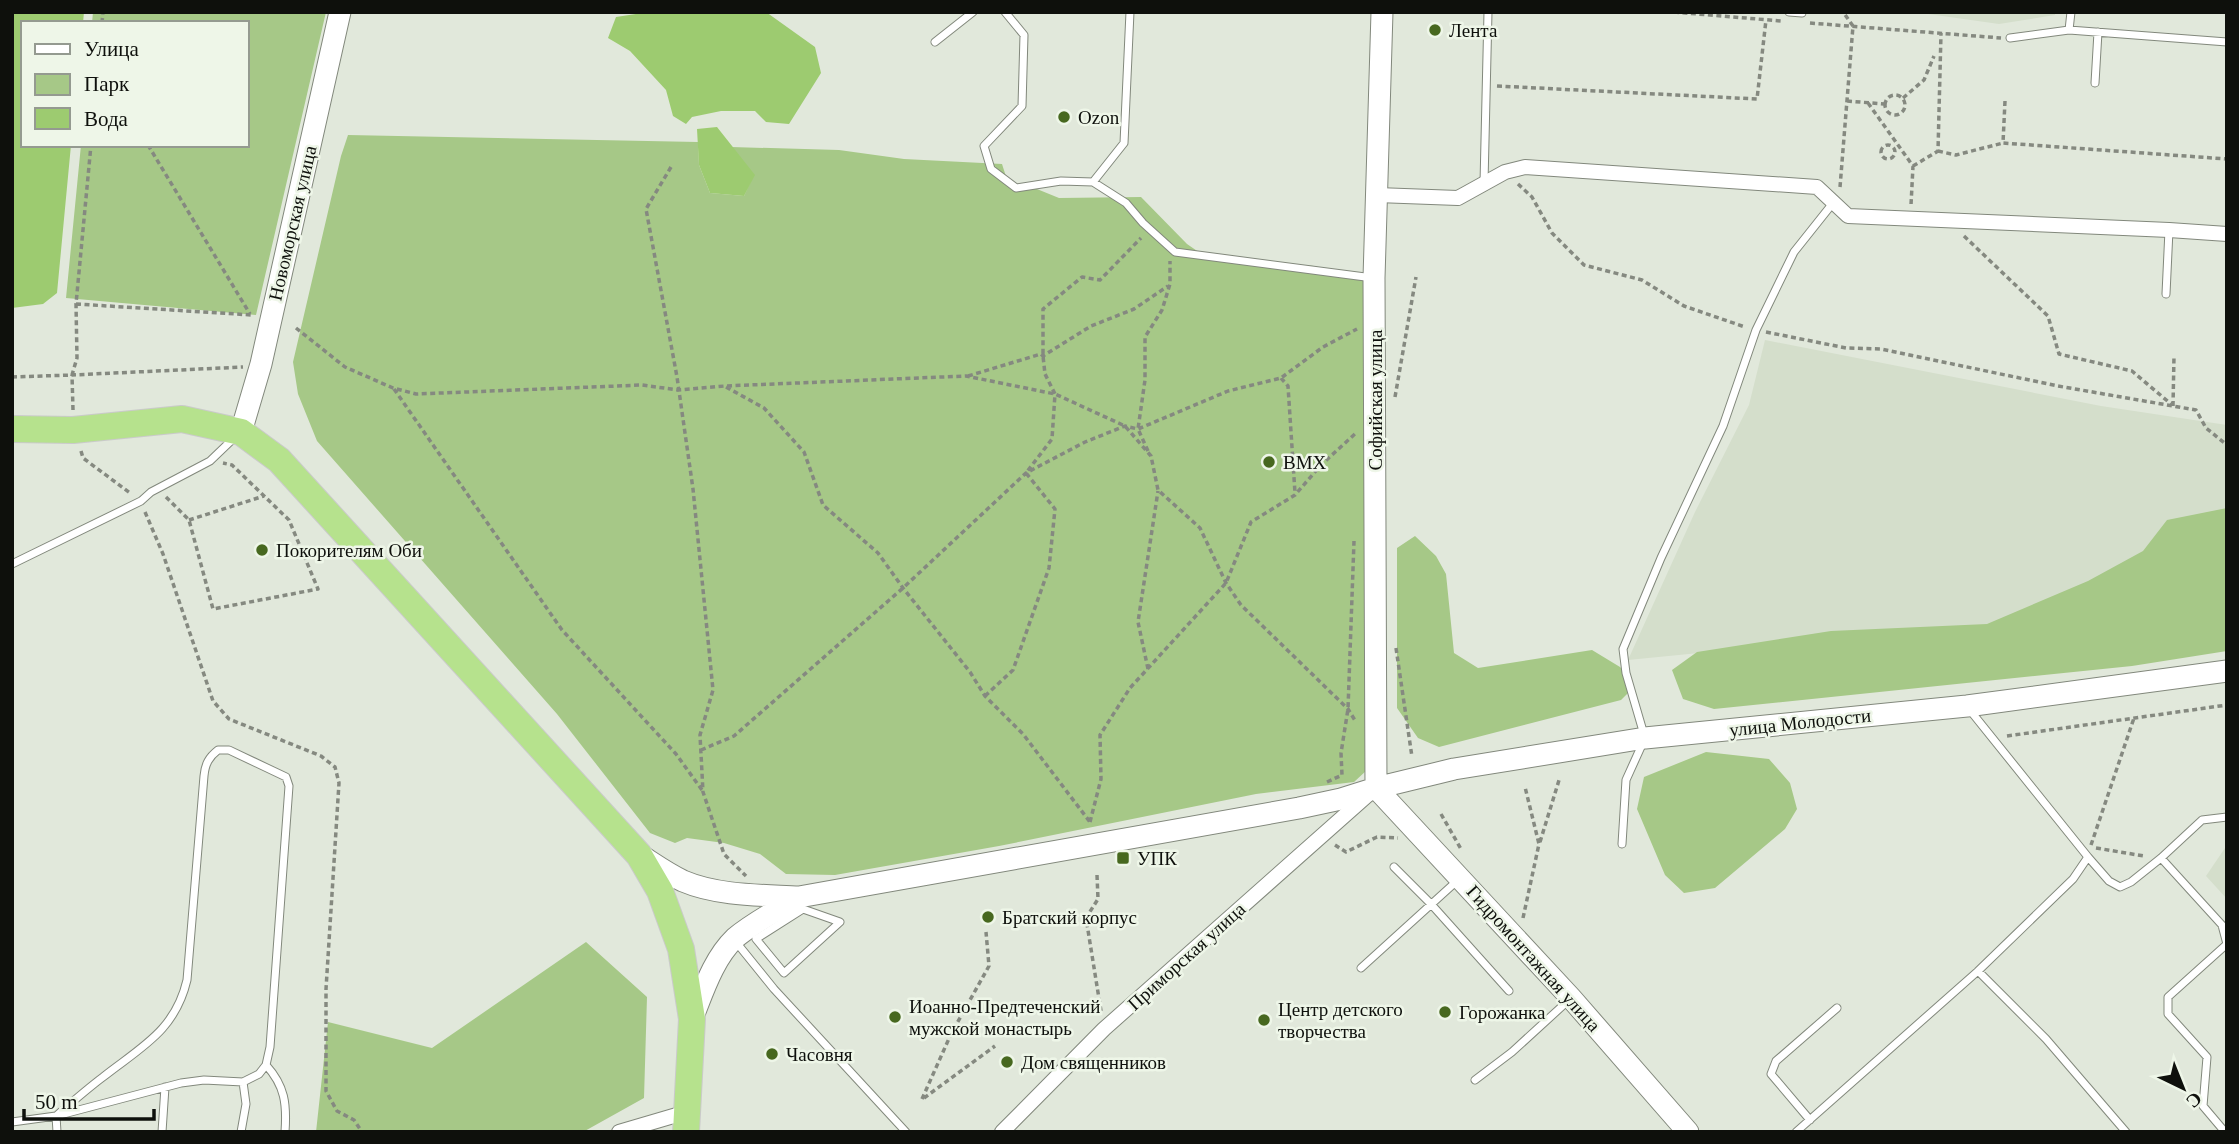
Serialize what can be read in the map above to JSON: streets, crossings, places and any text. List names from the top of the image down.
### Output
{
  "streets": {
    "main road": [
      "Новоморская улица",
      "Софийская улица",
      "улица Молодости",
      "Гидромонтажная улица"
    ],
    "street": ["Приморская улица"]
  },
  "crossings": [
    ["Софийская улица", "улица Молодости"],
    ["Софийская улица", "Приморская улица"],
    ["Софийская улица", "Гидромонтажная улица"],
    ["улица Молодости", "Приморская улица"],
    ["улица Молодости", "Гидромонтажная улица"],
    ["Приморская улица", "Гидромонтажная улица"]
  ],
  "places": {
    "other": [
      "Лента",
      "Ozon",
      "BMX",
      "Покорителям Оби",
      "Братский корпус",
      "Горожанка",
      "Иоанно-Предтеченский мужской монастырь",
      "Центр детского творчества",
      "Часовня",
      "Дом священников"
    ],
    "transit": ["УПК"]
  },
  "legend": ["Улица", "Парк", "Вода"],
  "scale_bar": "50 m",
  "north": "bottom right"
}
